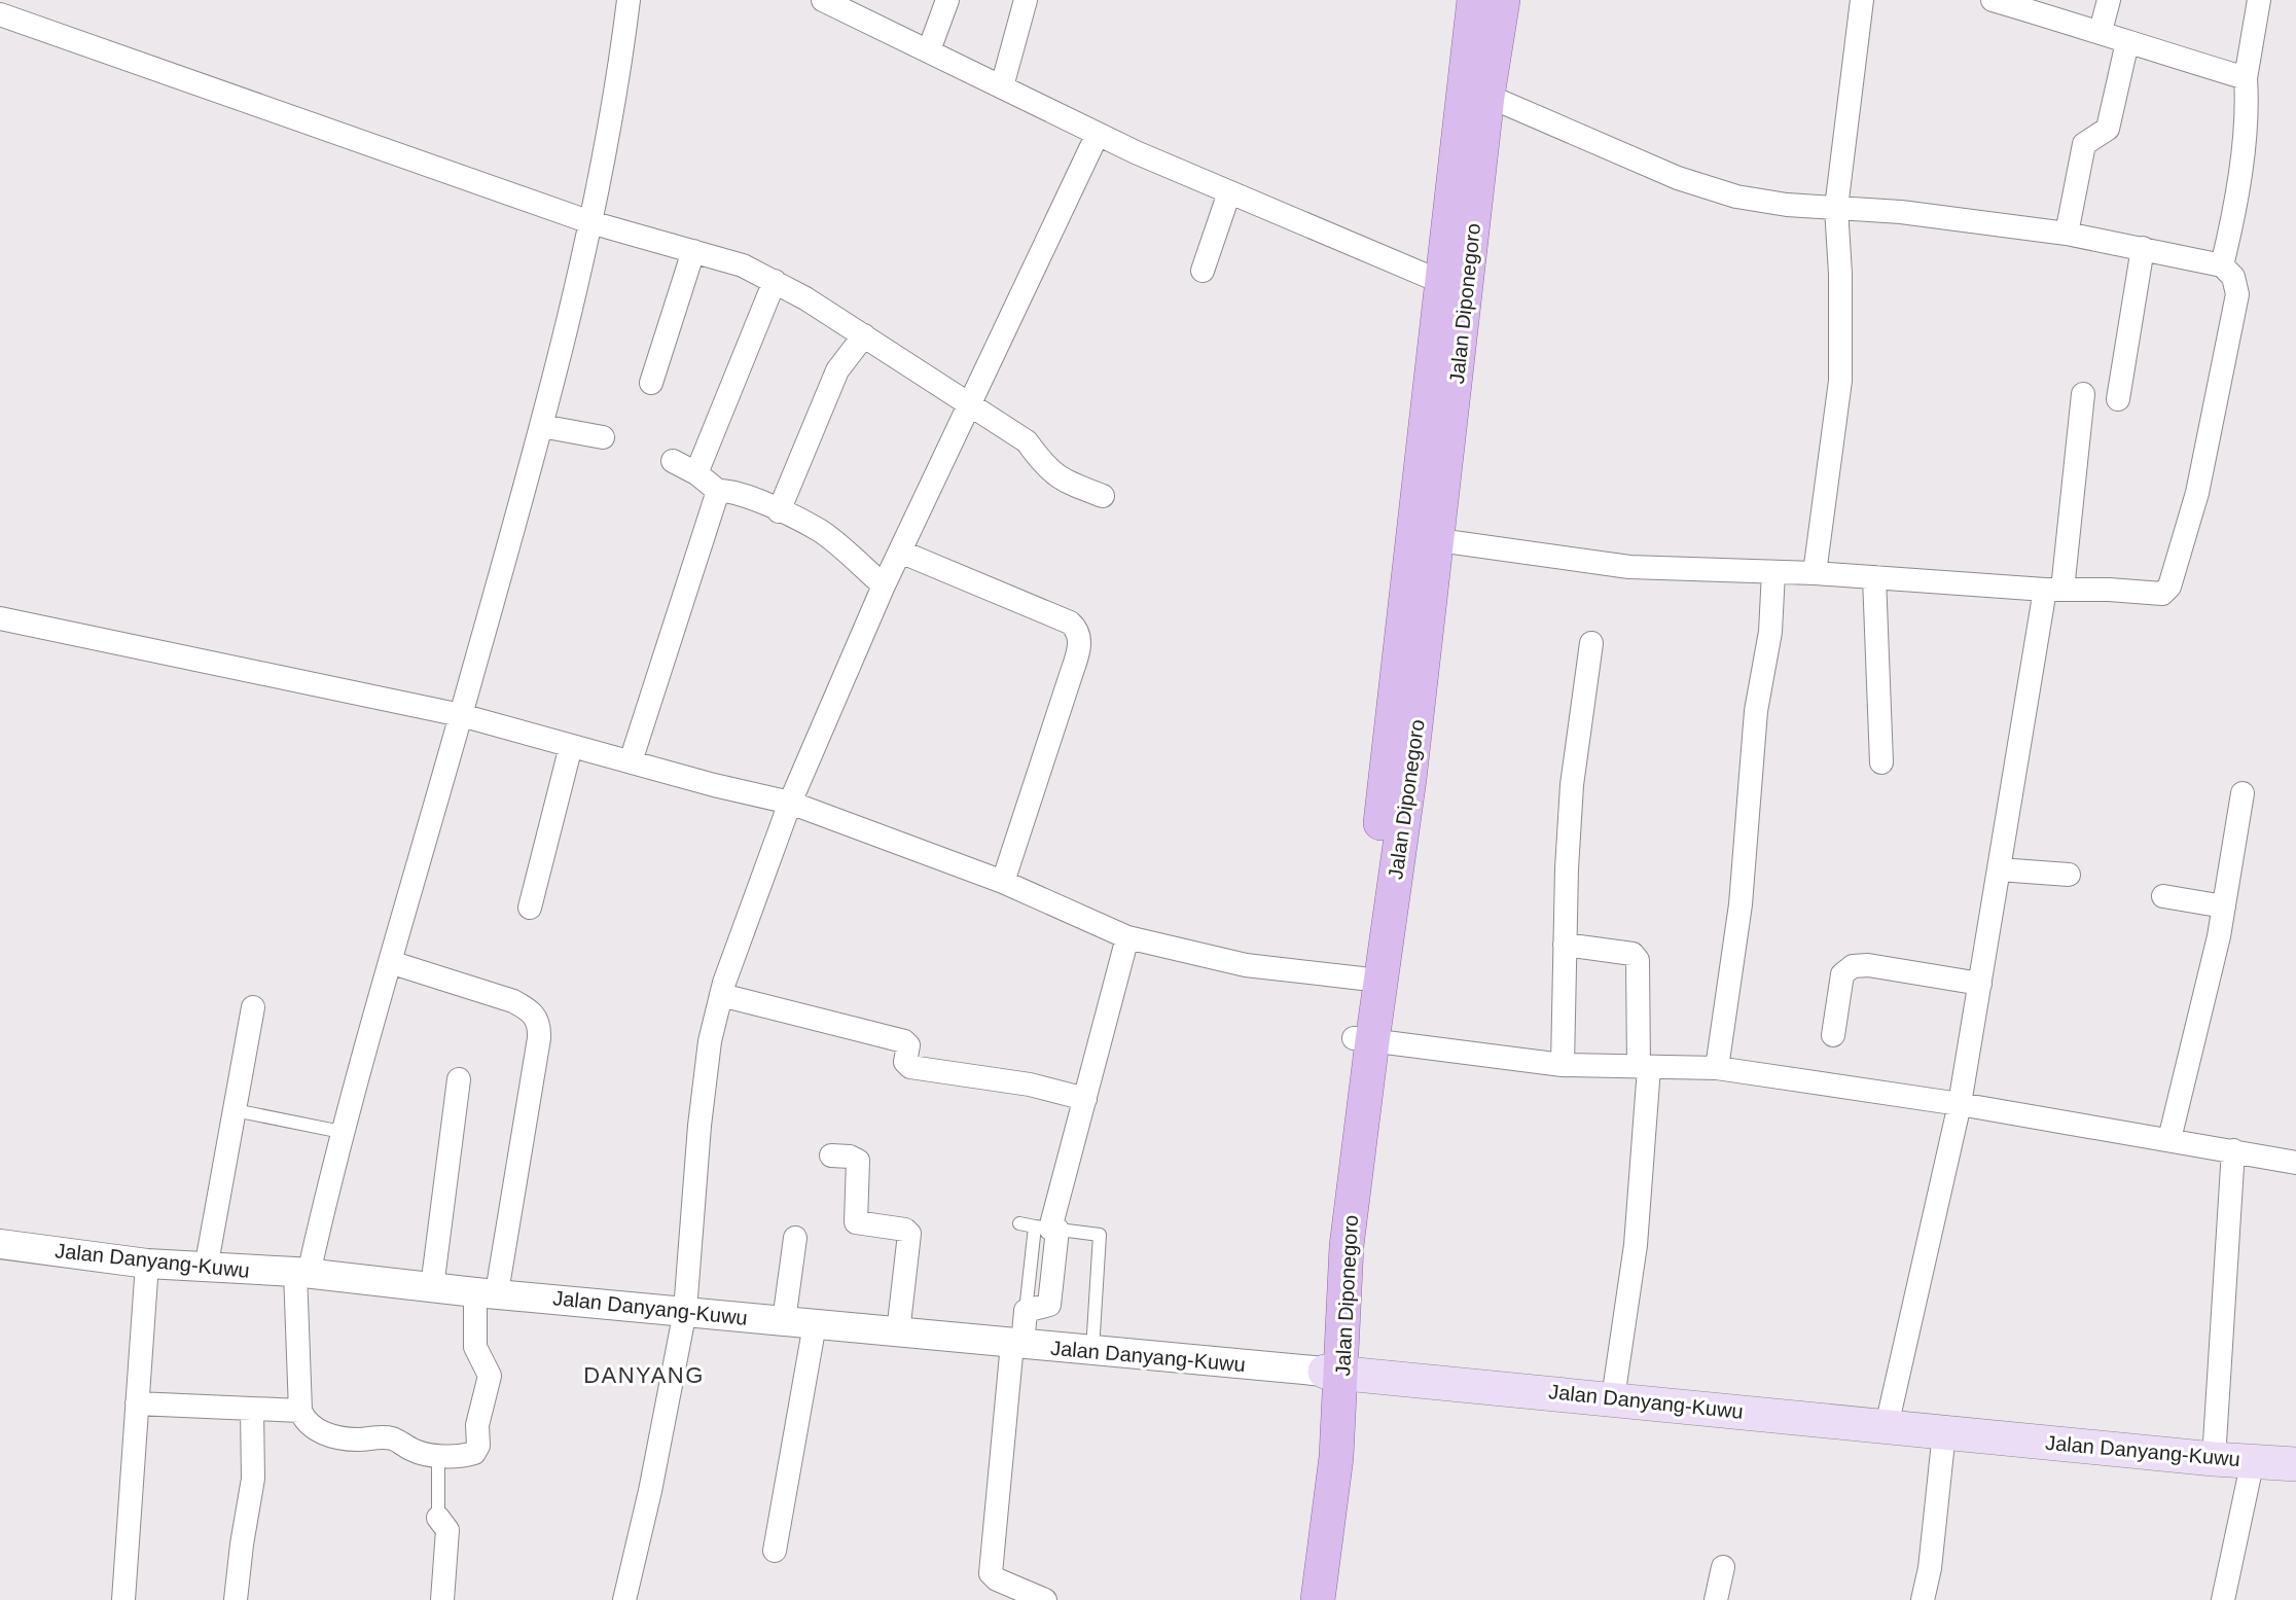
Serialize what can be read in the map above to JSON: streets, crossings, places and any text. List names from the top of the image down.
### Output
{
  "streets": {
    "main road": ["Jalan Diponegoro", "Jalan Danyang-Kuwu"]
  },
  "crossings": [
    ["Jalan Diponegoro", "Jalan Danyang-Kuwu"]
  ],
  "districts": ["DANYANG"]
}
